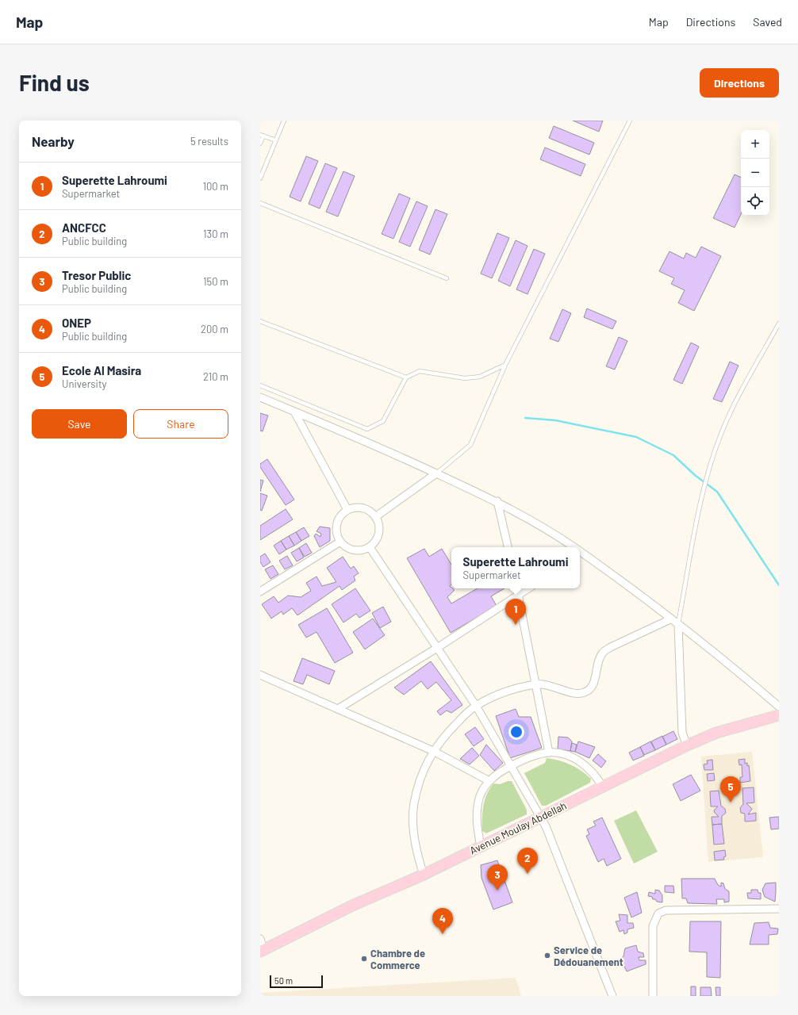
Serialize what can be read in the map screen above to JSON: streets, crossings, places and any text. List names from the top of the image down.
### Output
{
  "streets": {
    "main road": ["Avenue Moulay Abdellah"]
  },
  "places": ["Service de Dédouanement", "Chambre de Commerce"],
  "scale_bar": "50 m",
  "page": {
    "header": "Map",
    "nav": ["Map", "Directions", "Saved"],
    "buttons": [
      "Directions",
      ["Save", "Share"]
    ],
    "title": "Find us",
    "heading": ["Nearby", "5 results"],
    "map_buttons": ["+", "−"],
    "list": [
      {
        "mark": "1",
        "name": "Superette Lahroumi",
        "note": "Supermarket",
        "value": "100 m"
      },
      {
        "mark": "2",
        "name": "ANCFCC",
        "note": "Public building",
        "value": "130 m"
      },
      {
        "mark": "3",
        "name": "Tresor Public",
        "note": "Public building",
        "value": "150 m"
      },
      {
        "mark": "4",
        "name": "ONEP",
        "note": "Public building",
        "value": "200 m"
      },
      {
        "mark": "5",
        "name": "Ecole Al Masira",
        "note": "University",
        "value": "210 m"
      }
    ],
    "popup": ["Superette Lahroumi", "Supermarket"],
    "pins": [
      "1",
      "5",
      "2",
      "3",
      "4"
    ],
    "scale": "50 m"
  }
}
